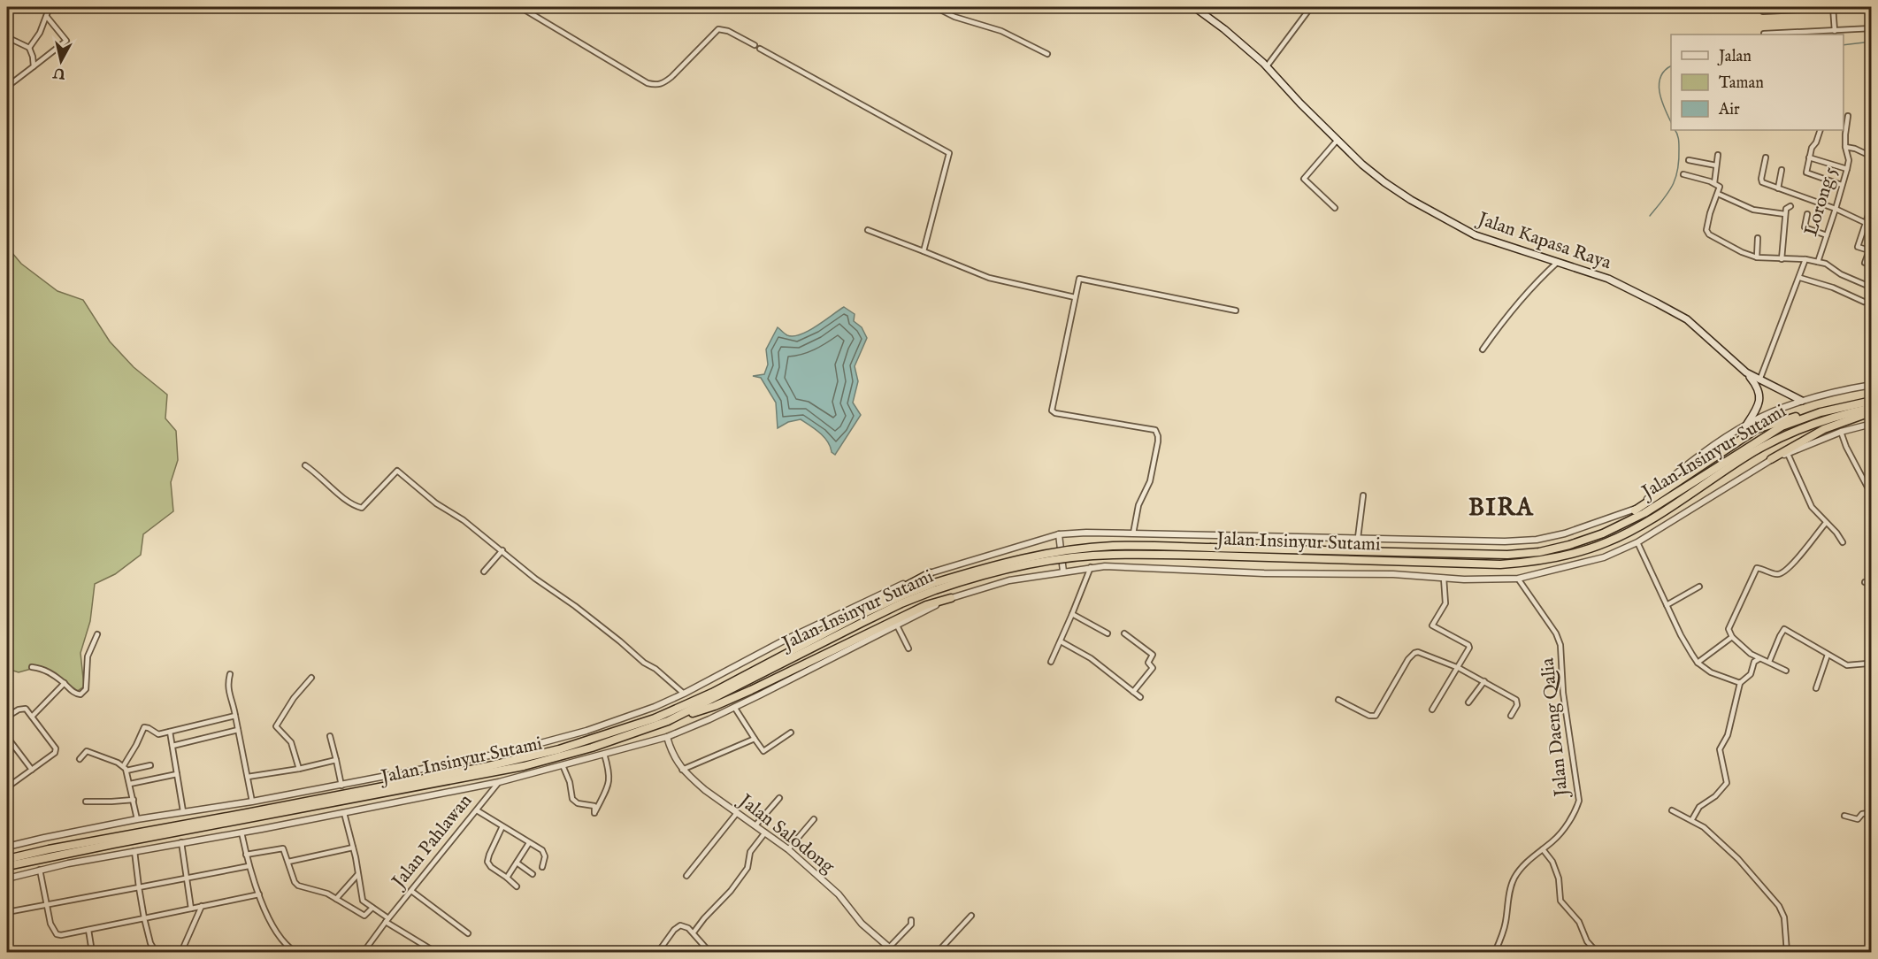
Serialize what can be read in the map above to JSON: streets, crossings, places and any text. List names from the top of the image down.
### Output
{
  "streets": {
    "highway": ["Jalan Insinyur Sutami"],
    "main road": ["Jalan Kapasa Raya"],
    "street": [
      "Lorong 5",
      "Jalan Daeng Qalia",
      "Jalan Salodong",
      "Jalan Pahlawan"
    ]
  },
  "districts": ["BIRA"],
  "legend": ["Jalan", "Taman", "Air"],
  "north": "bottom"
}
